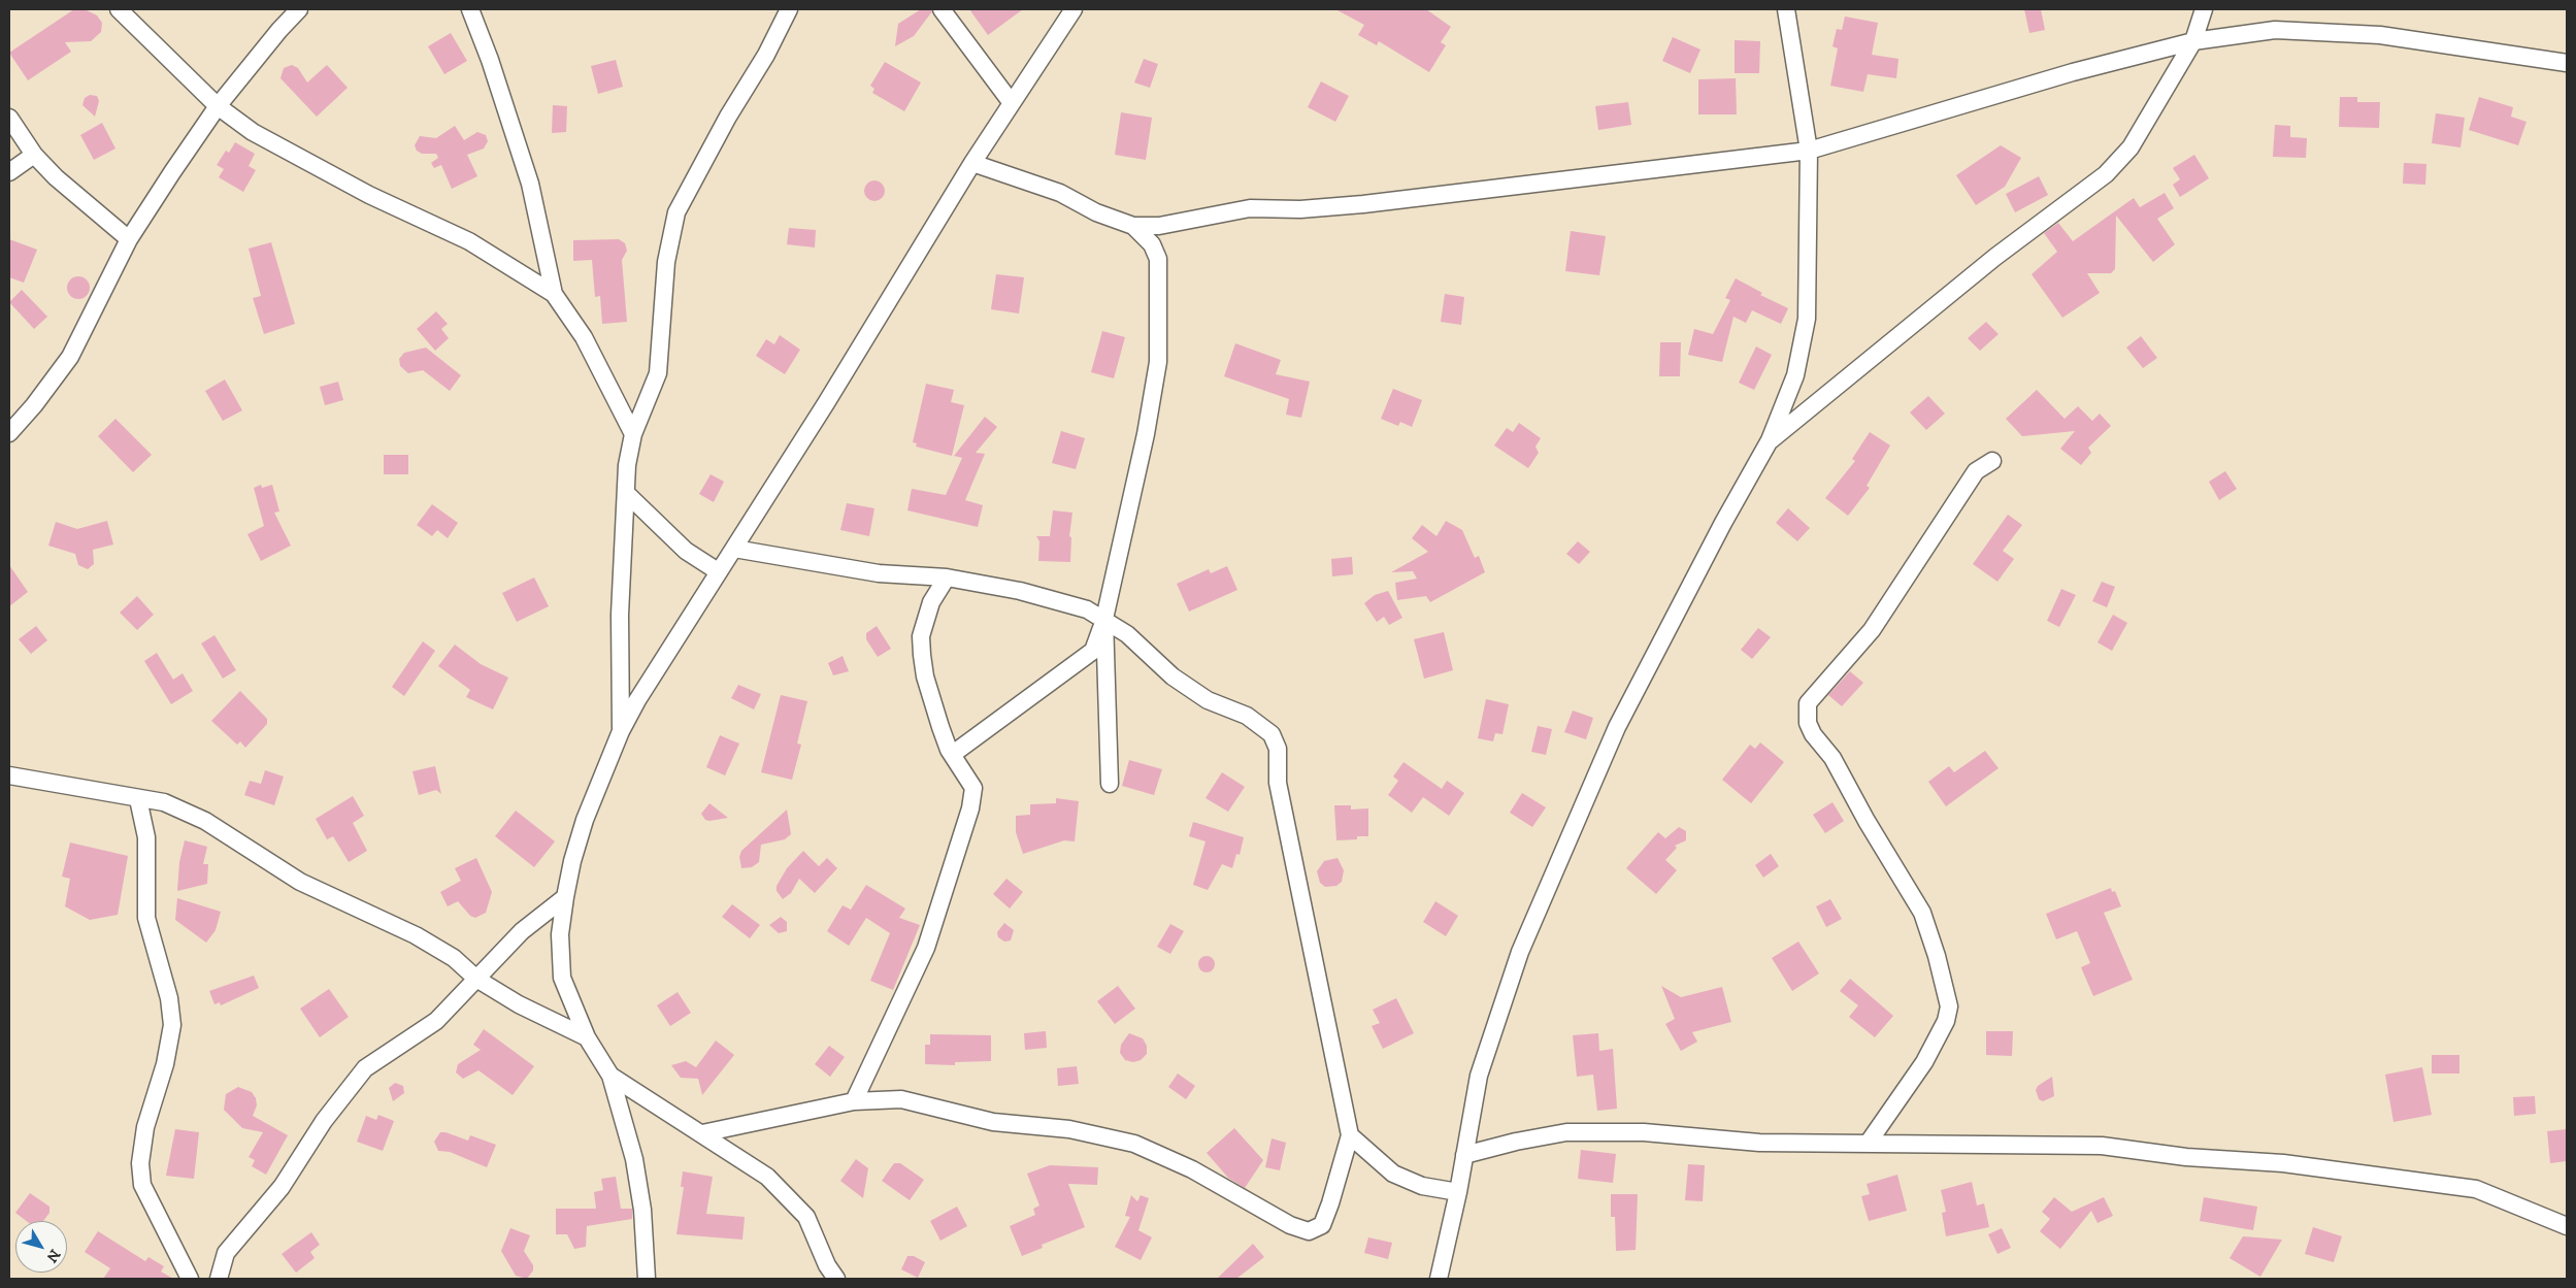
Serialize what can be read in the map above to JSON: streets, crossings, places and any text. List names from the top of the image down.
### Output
{
  "north": "bottom right"
}
